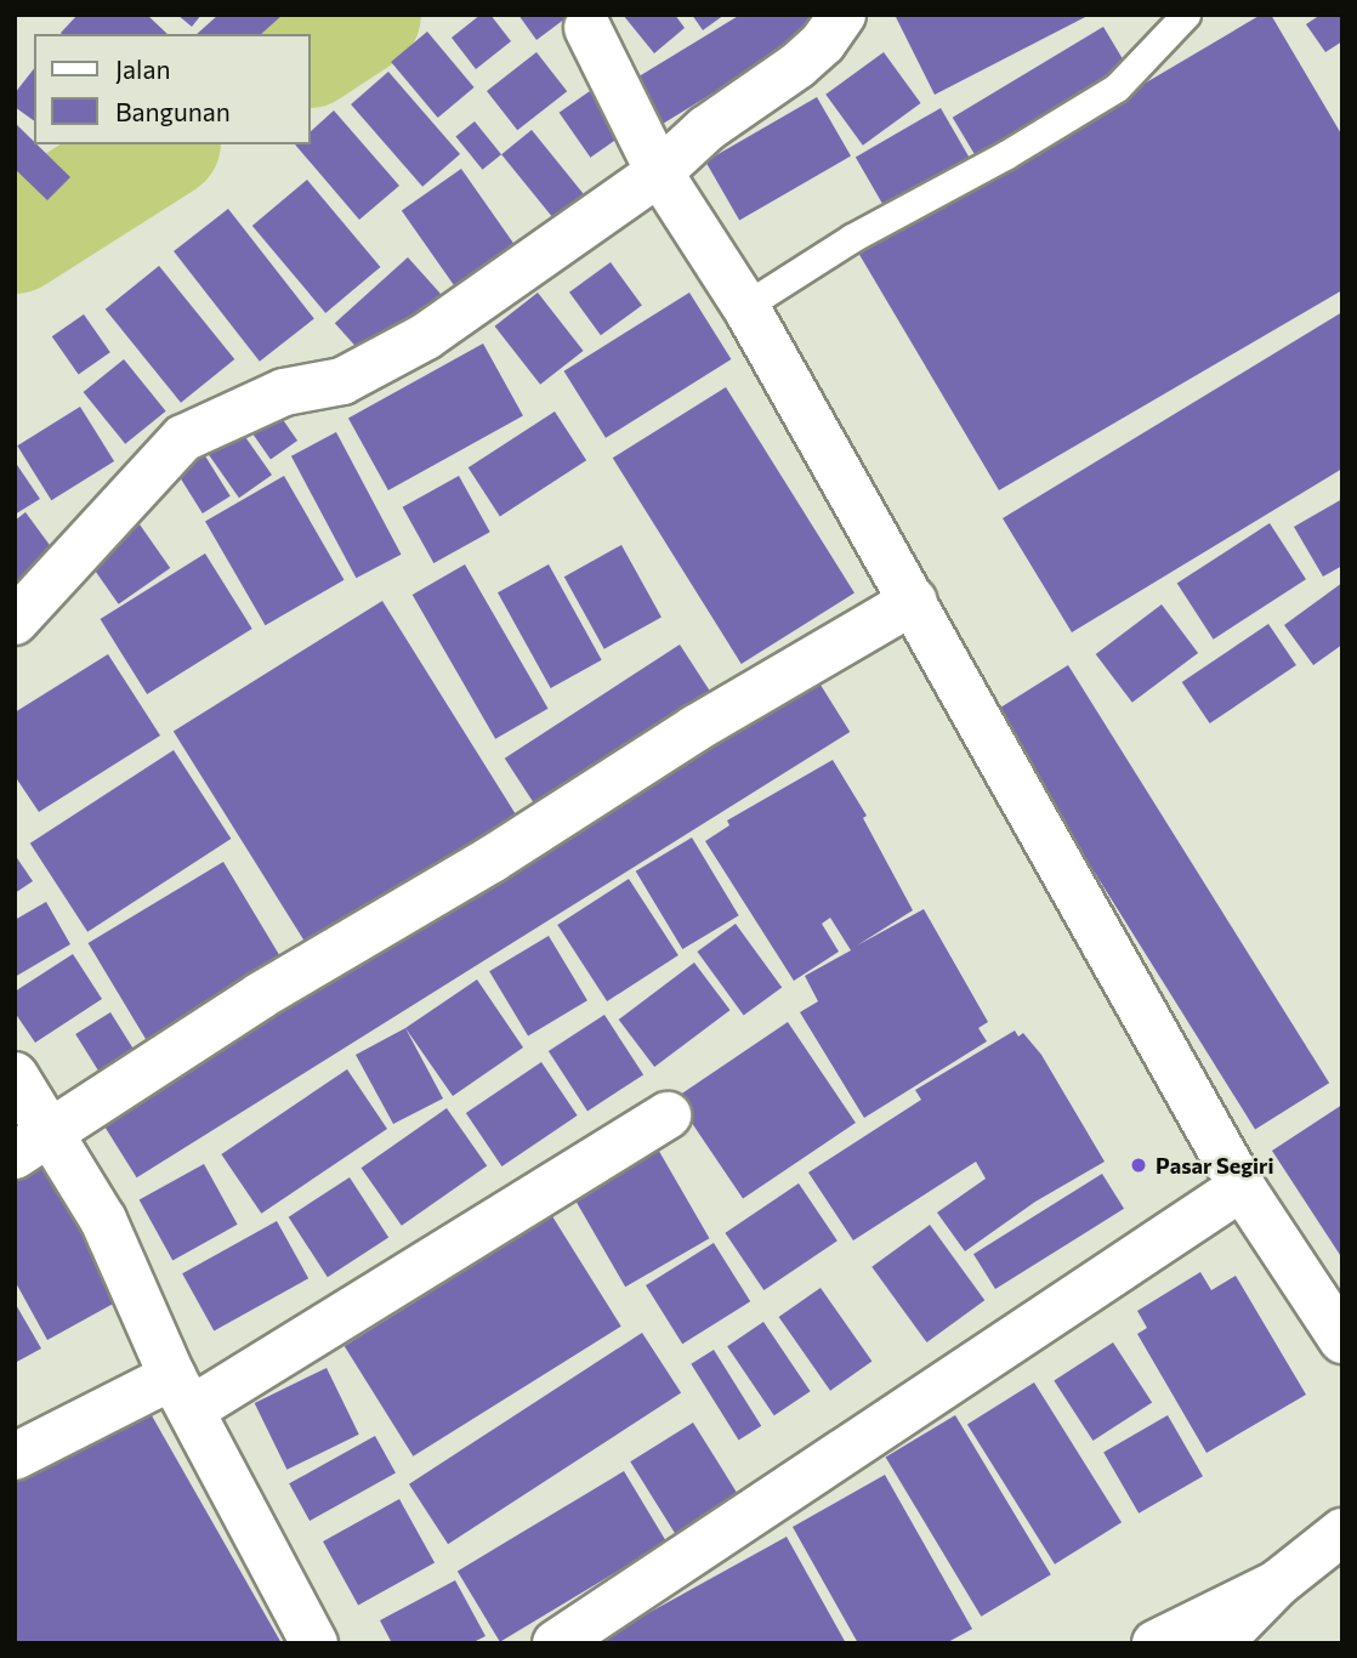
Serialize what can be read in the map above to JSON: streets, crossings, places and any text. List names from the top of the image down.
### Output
{
  "places": ["Pasar Segiri"],
  "legend": ["Jalan", "Bangunan"]
}
